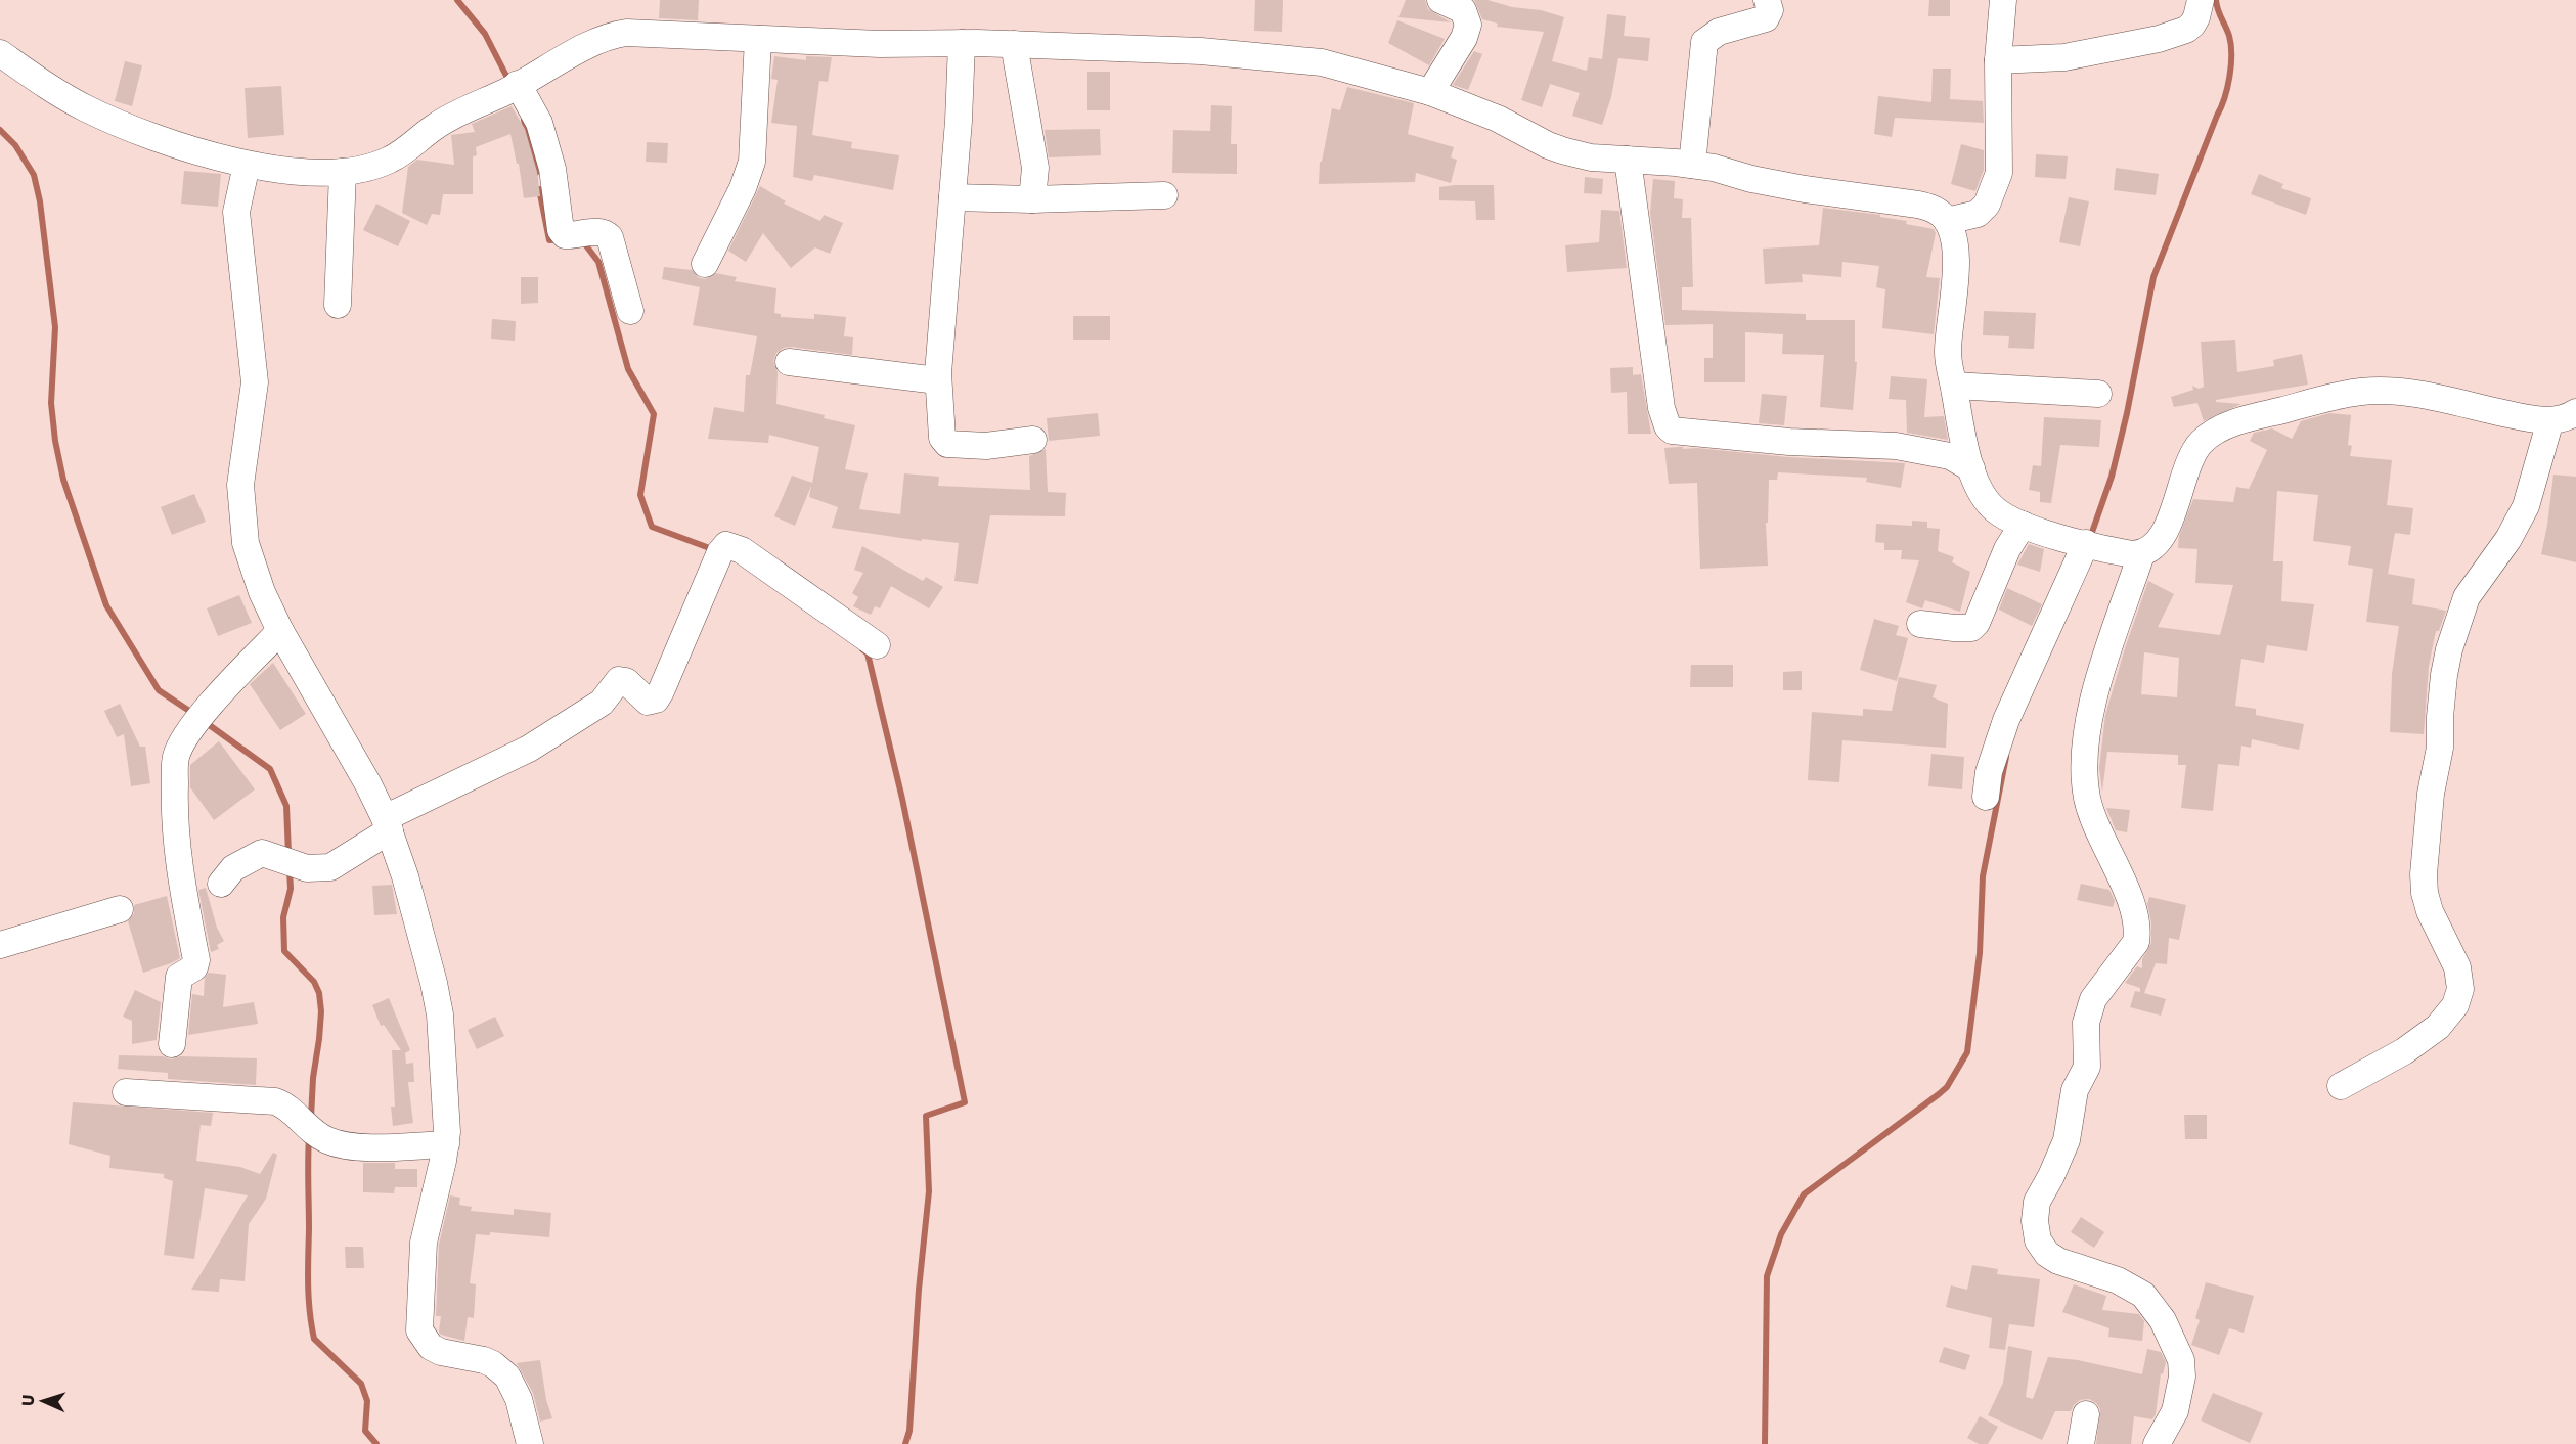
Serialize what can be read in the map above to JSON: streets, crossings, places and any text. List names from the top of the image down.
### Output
{
  "north": "left"
}
